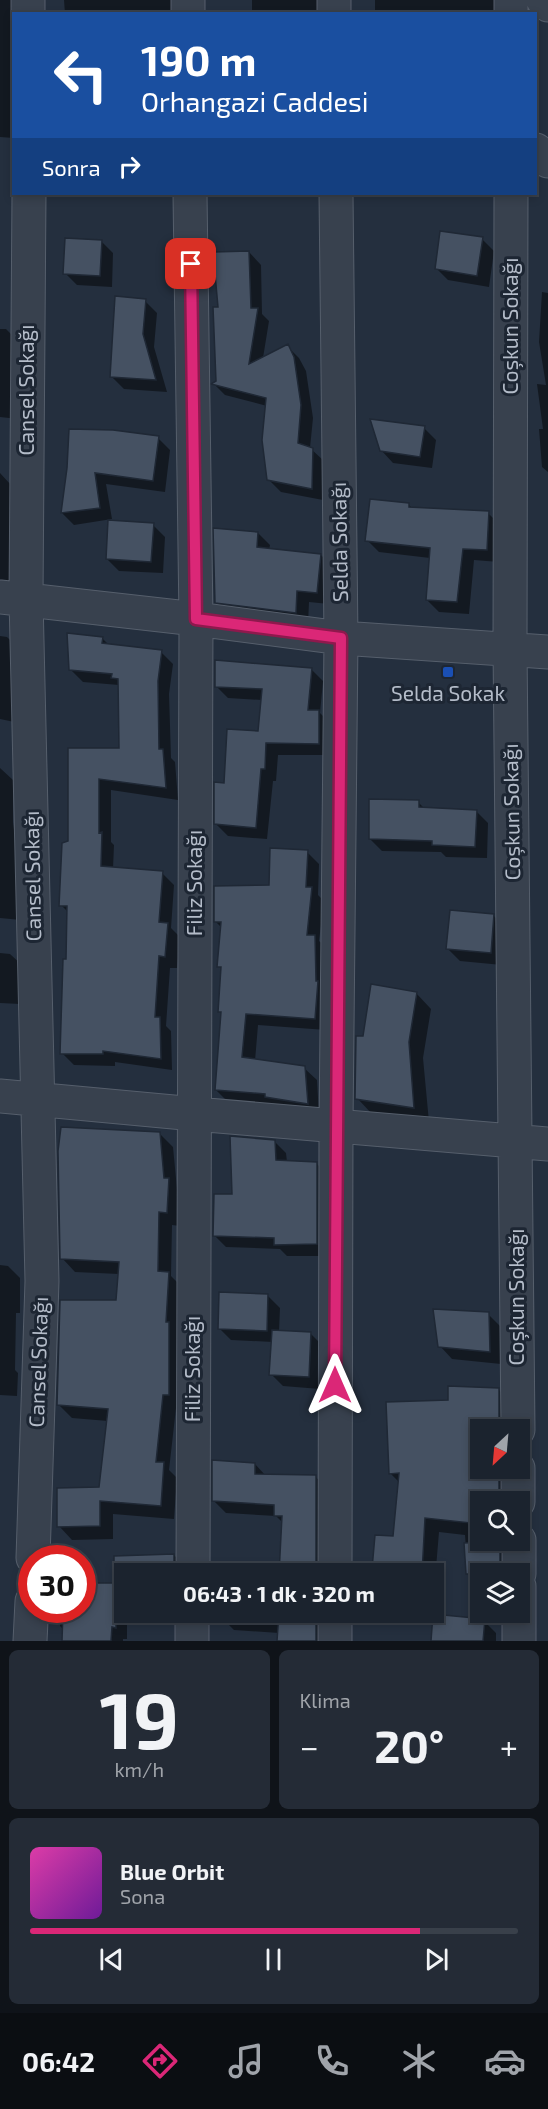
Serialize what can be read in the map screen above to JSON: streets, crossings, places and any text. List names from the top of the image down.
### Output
{
  "streets": {
    "street": [
      "Coşkun Sokağı",
      "Cansel Sokağı",
      "Selda Sokağı",
      "Filiz Sokağı"
    ]
  },
  "places": {
    "transit": ["Selda Sokak"]
  },
  "north": "bottom left",
  "page": {
    "turn": ["190 m", "Orhangazi Caddesi"],
    "then": "Sonra",
    "limit": "30",
    "trip": "06:43 · 1 dk · 320 m",
    "tile": [
      ["19", "km/h"],
      "Klima"
    ],
    "heat": ["−", "20°", "+"],
    "song": ["Blue Orbit", "Sona"],
    "tabs": "06:42"
  }
}
